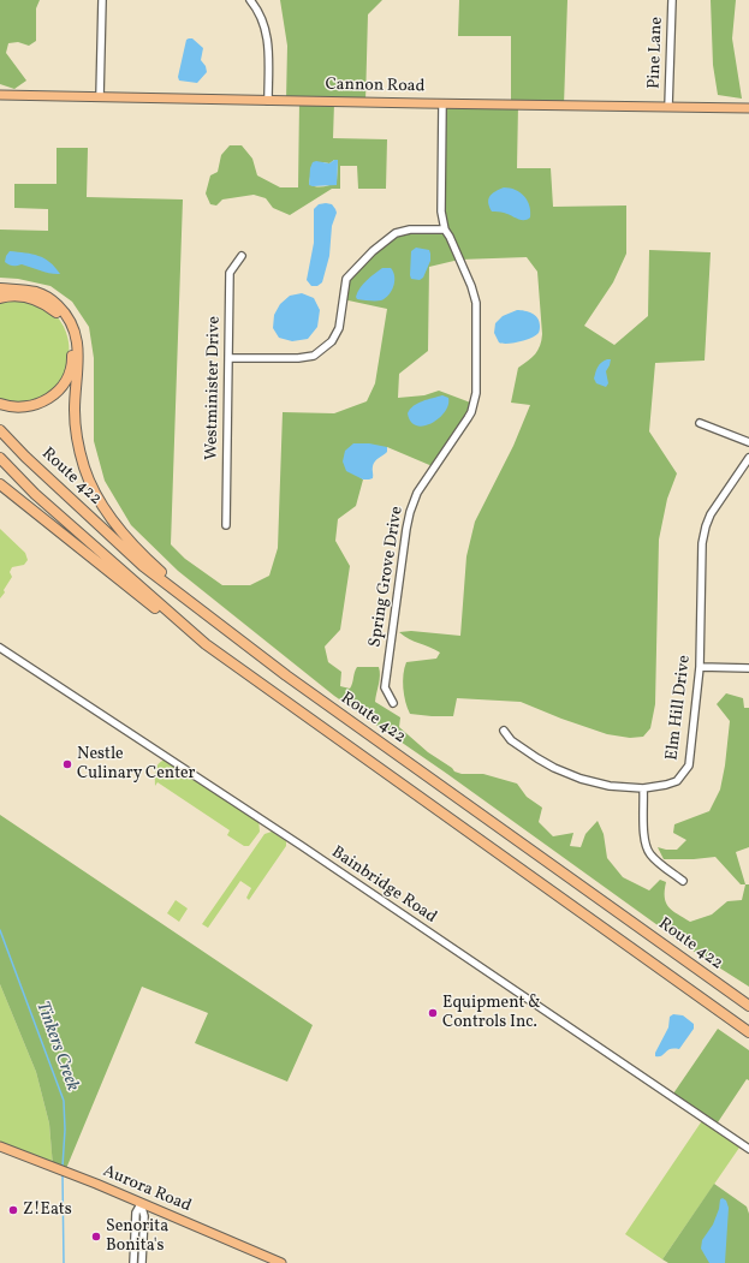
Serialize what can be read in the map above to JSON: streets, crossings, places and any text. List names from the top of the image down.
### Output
{
  "streets": {
    "highway": ["Route 422"],
    "main road": ["Cannon Road", "Aurora Road"],
    "street": [
      "Pine Lane",
      "Westminister Drive",
      "Spring Grove Drive",
      "Elm Hill Drive",
      "Bainbridge Road"
    ]
  },
  "crossings": [
    ["Pine Lane", "Cannon Road"],
    ["Cannon Road", "Spring Grove Drive"]
  ],
  "water": ["Tinkers Creek"],
  "places": [
    "Nestle Culinary Center",
    "Equipment & Controls Inc.",
    "Z!Eats",
    "Senorita Bonita's"
  ]
}
